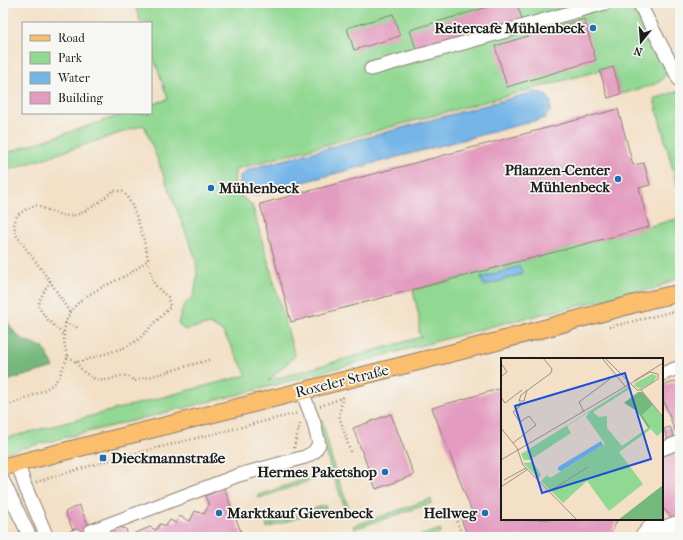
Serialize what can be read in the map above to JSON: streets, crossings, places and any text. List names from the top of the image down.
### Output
{
  "streets": {
    "main road": ["Roxeler Straße"]
  },
  "places": {
    "other": [
      "Reitercafe Mühlenbeck",
      "Pflanzen-Center Mühlenbeck",
      "Mühlenbeck",
      "Hermes Paketshop",
      "Marktkauf Gievenbeck",
      "Hellweg"
    ],
    "transit": ["Dieckmannstraße"]
  },
  "legend": [
    "Road",
    "Park",
    "Water",
    "Building"
  ],
  "north": "bottom"
}
